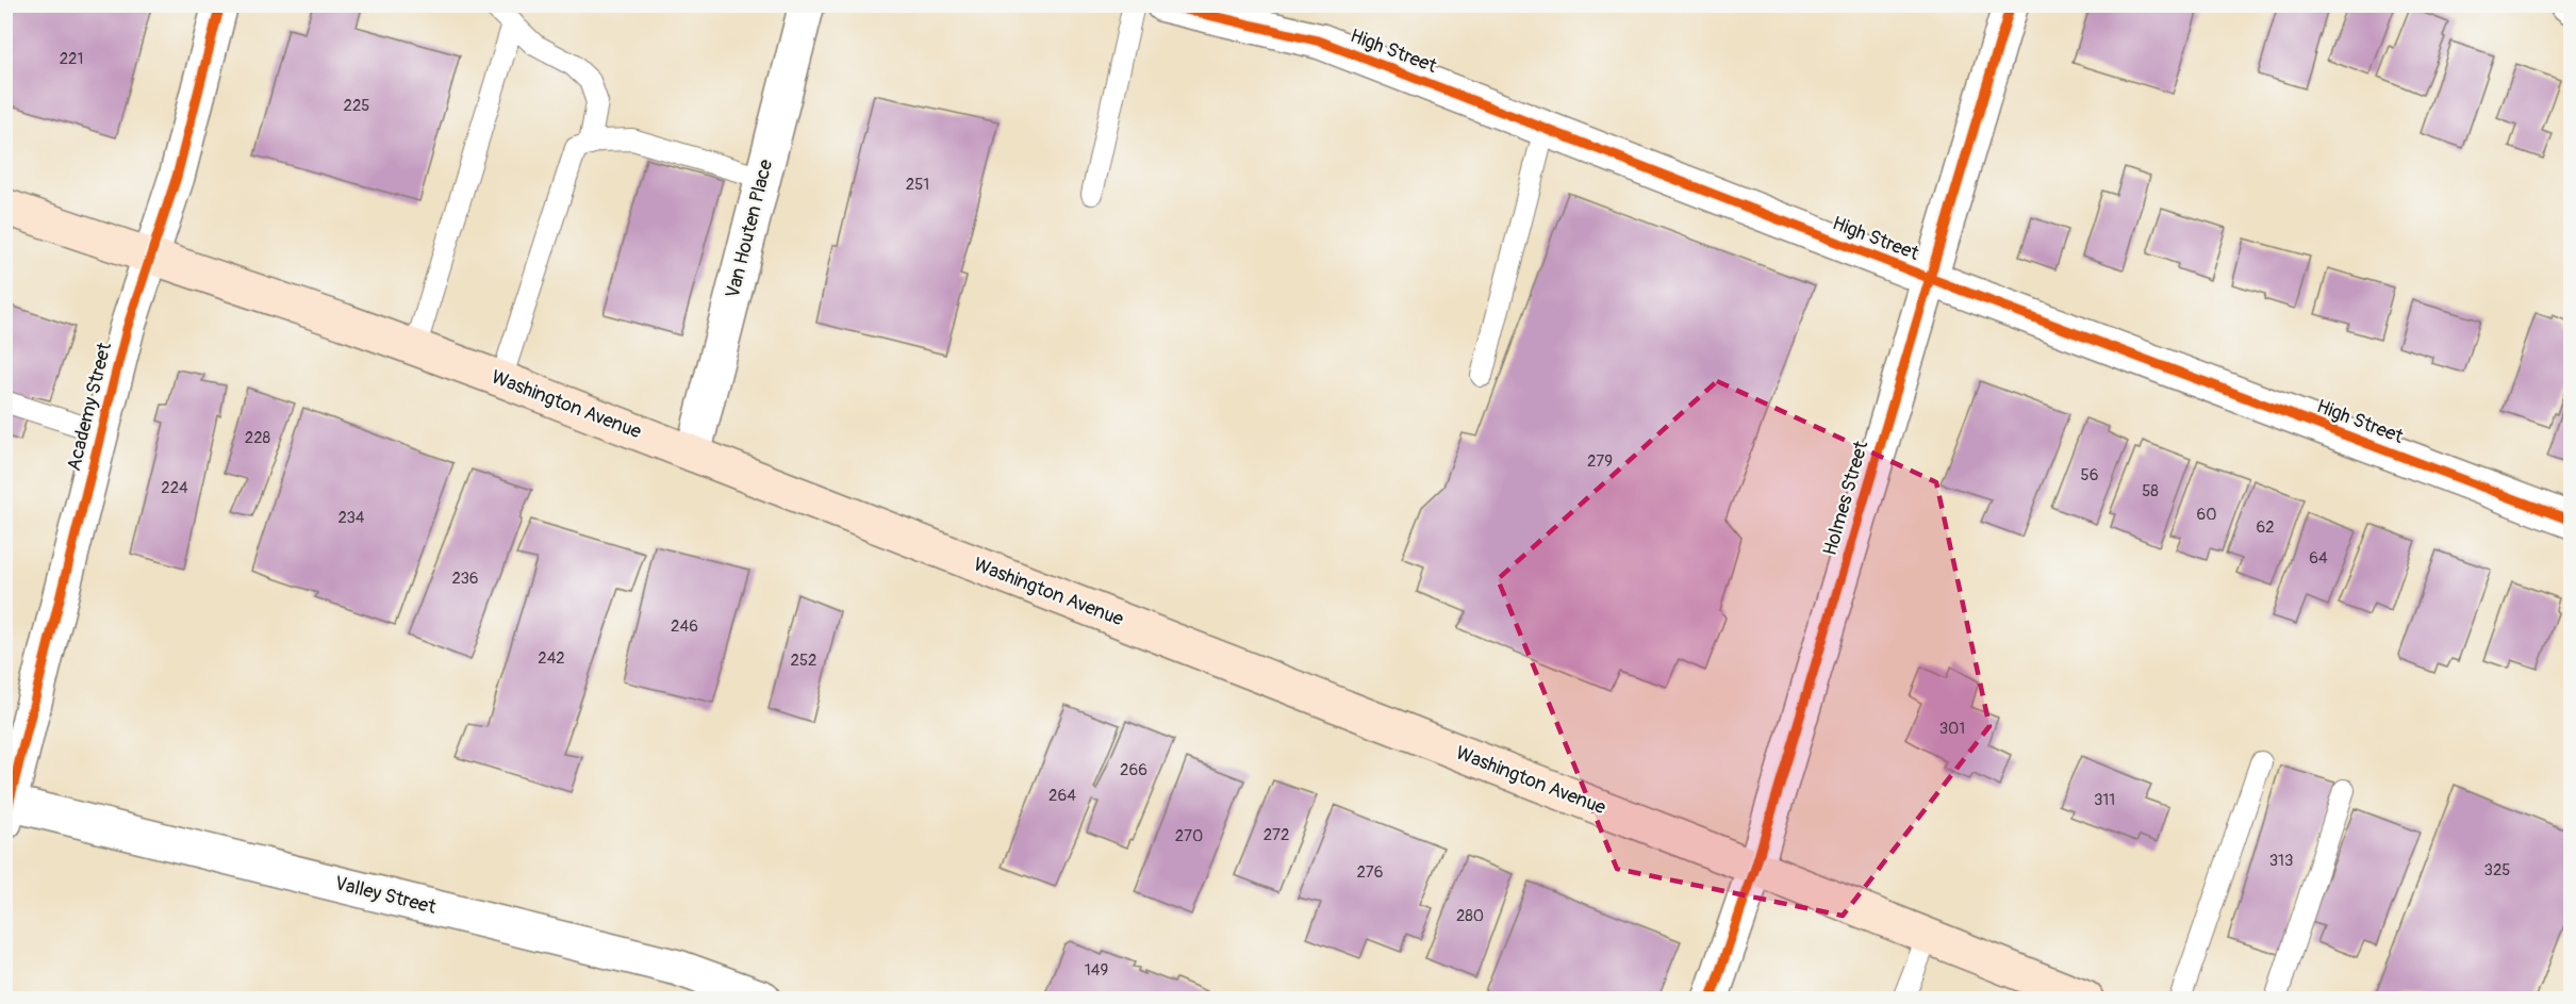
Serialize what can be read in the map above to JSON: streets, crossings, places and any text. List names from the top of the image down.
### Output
{
  "streets": {
    "main road": ["Washington Avenue"],
    "street": [
      "High Street",
      "Van Houten Place",
      "Academy Street",
      "Holmes Street",
      "Valley Street"
    ]
  },
  "crossings": [
    ["High Street", "Holmes Street"],
    ["Van Houten Place", "Washington Avenue"],
    ["Washington Avenue", "Academy Street"],
    ["Washington Avenue", "Holmes Street"],
    ["Academy Street", "Valley Street"]
  ],
  "house_numbers": [
    "221",
    "225",
    "251",
    "228",
    "279",
    "56",
    "224",
    "58",
    "60",
    "234",
    "62",
    "64",
    "236",
    "246",
    "242",
    "252",
    "301",
    "266",
    "264",
    "311",
    "272",
    "270",
    "313",
    "325",
    "276",
    "280",
    "149"
  ]
}
